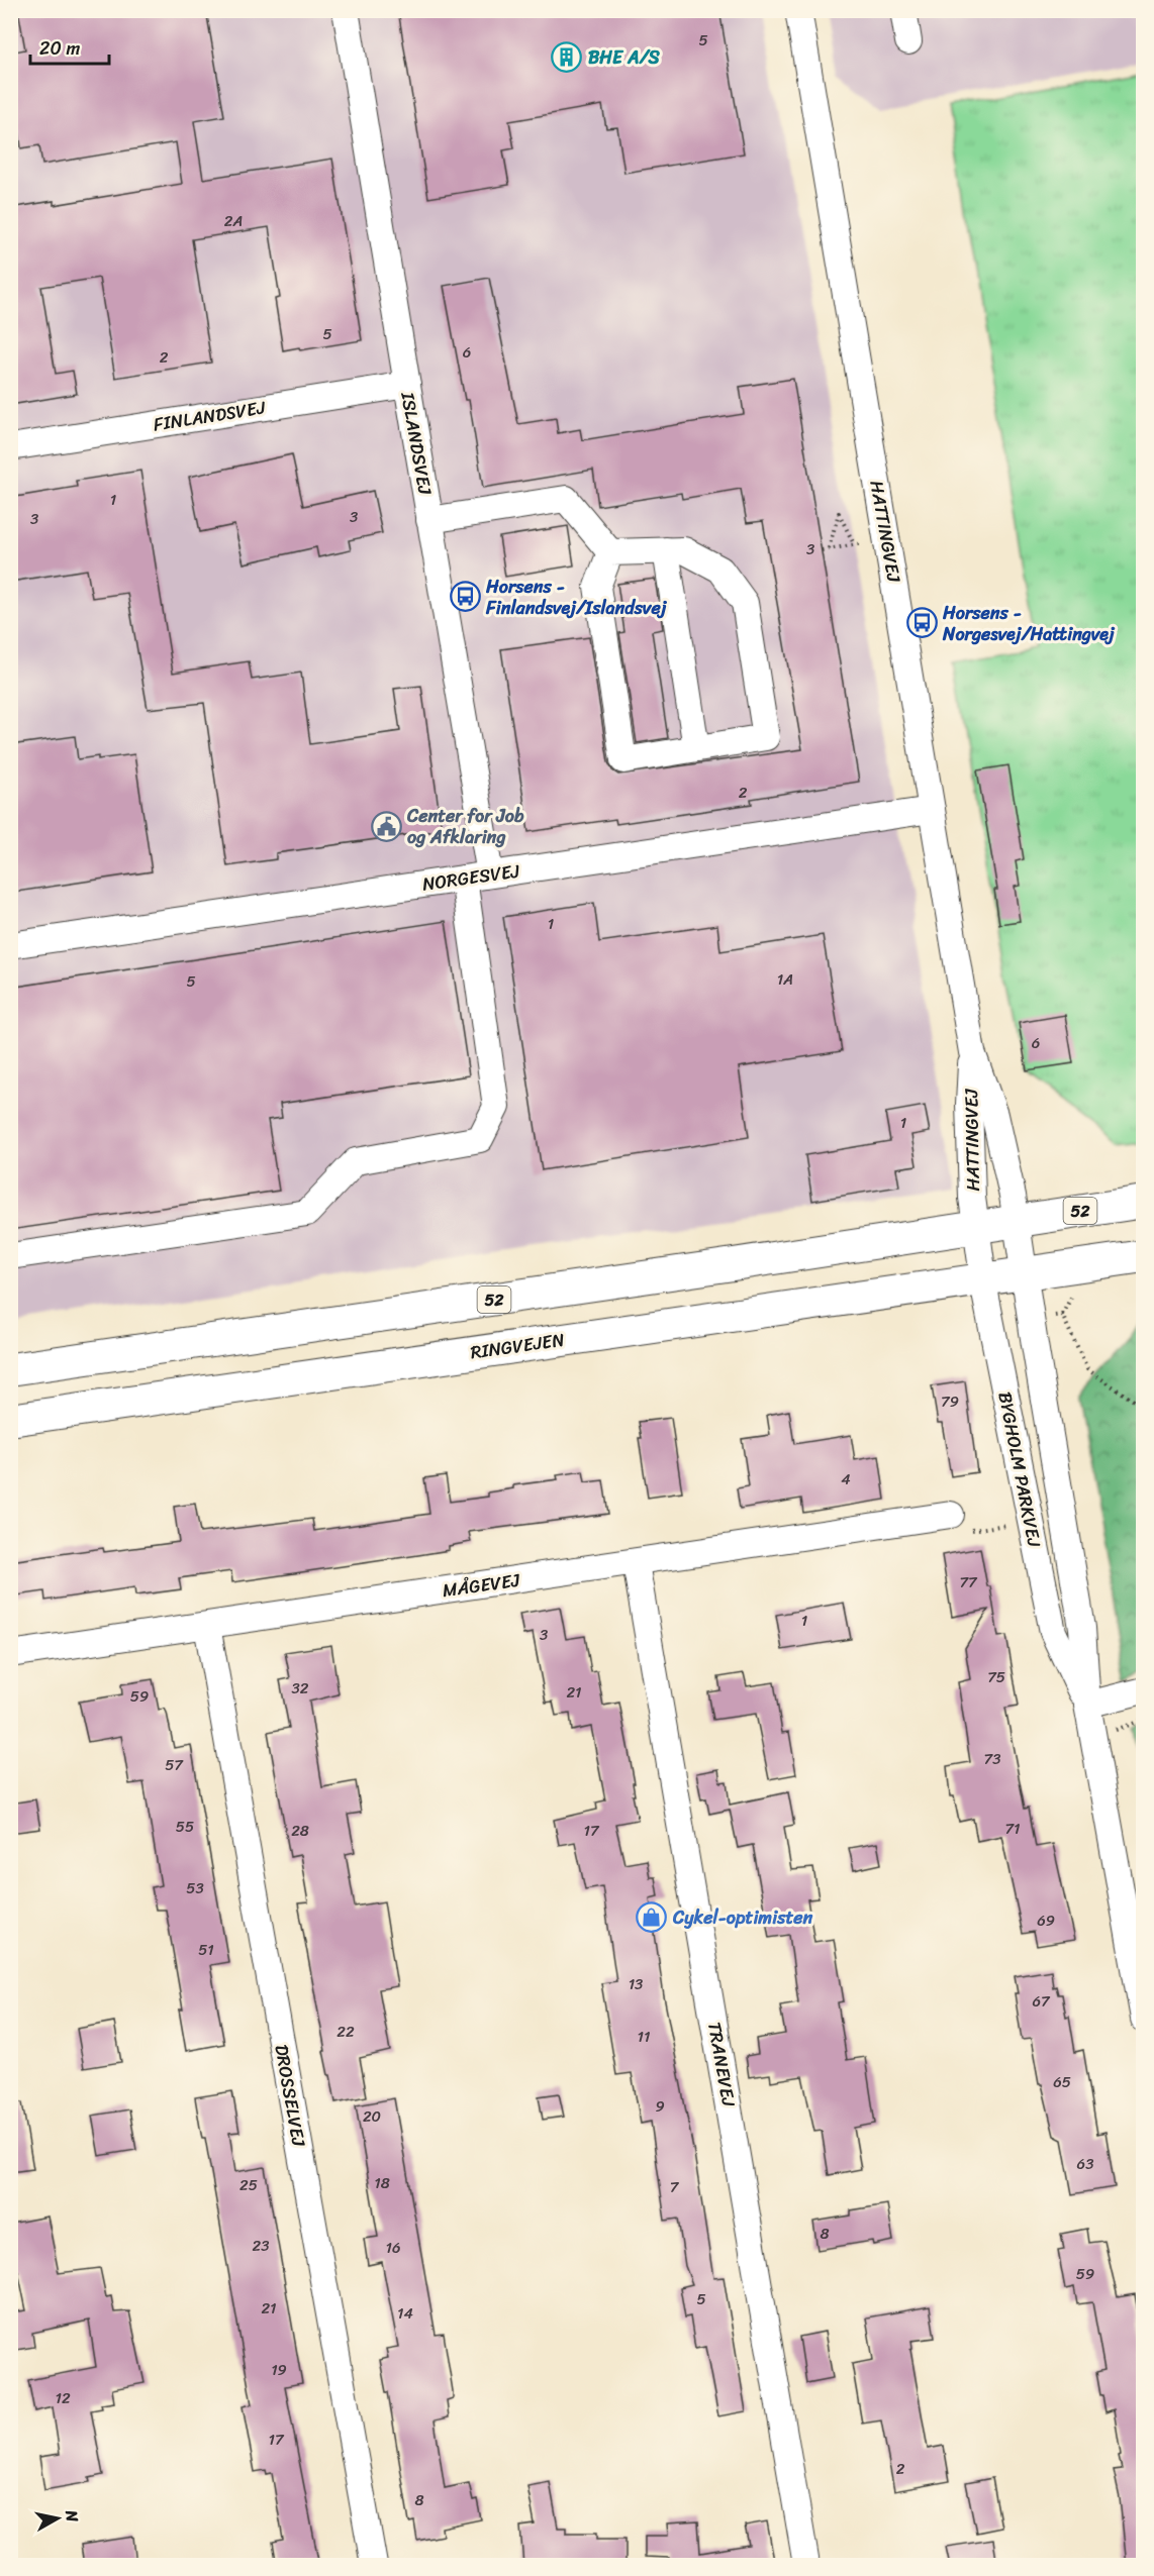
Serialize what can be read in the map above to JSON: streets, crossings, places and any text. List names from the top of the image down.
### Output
{
  "streets": {
    "main road": ["52", "RINGVEJEN"],
    "street": [
      "FINLANDSVEJ",
      "ISLANDSVEJ",
      "HATTINGVEJ",
      "NORGESVEJ",
      "BYGHOLM PARKVEJ",
      "MÅGEVEJ",
      "TRANEVEJ",
      "DROSSELVEJ"
    ]
  },
  "crossings": [
    ["FINLANDSVEJ", "ISLANDSVEJ"],
    ["ISLANDSVEJ", "NORGESVEJ"],
    ["HATTINGVEJ", "NORGESVEJ"],
    ["HATTINGVEJ", "52"],
    ["HATTINGVEJ", "BYGHOLM PARKVEJ"],
    ["52", "BYGHOLM PARKVEJ"],
    ["RINGVEJEN", "BYGHOLM PARKVEJ"],
    ["MÅGEVEJ", "TRANEVEJ"],
    ["MÅGEVEJ", "DROSSELVEJ"]
  ],
  "places": {
    "building": ["BHE A/S"],
    "bus stop": ["Horsens - Finlandsvej/Islandsvej", "Horsens - Norgesvej/Hattingvej"],
    "public building": ["Center for Job og Afklaring"],
    "shop": ["Cykel-optimisten"]
  },
  "house_numbers": [
    "5",
    "2A",
    "5",
    "6",
    "2",
    "1",
    "3",
    "3",
    "3",
    "2",
    "1",
    "1A",
    "5",
    "6",
    "1",
    "79",
    "4",
    "77",
    "1",
    "3",
    "75",
    "32",
    "21",
    "59",
    "73",
    "57",
    "55",
    "71",
    "28",
    "17",
    "53",
    "69",
    "51",
    "13",
    "67",
    "22",
    "11",
    "65",
    "9",
    "20",
    "63",
    "18",
    "25",
    "7",
    "8",
    "23",
    "16",
    "59",
    "5",
    "21",
    "14",
    "19",
    "12",
    "17",
    "2",
    "8"
  ],
  "scale_bar": "20 m",
  "north": "right"
}
